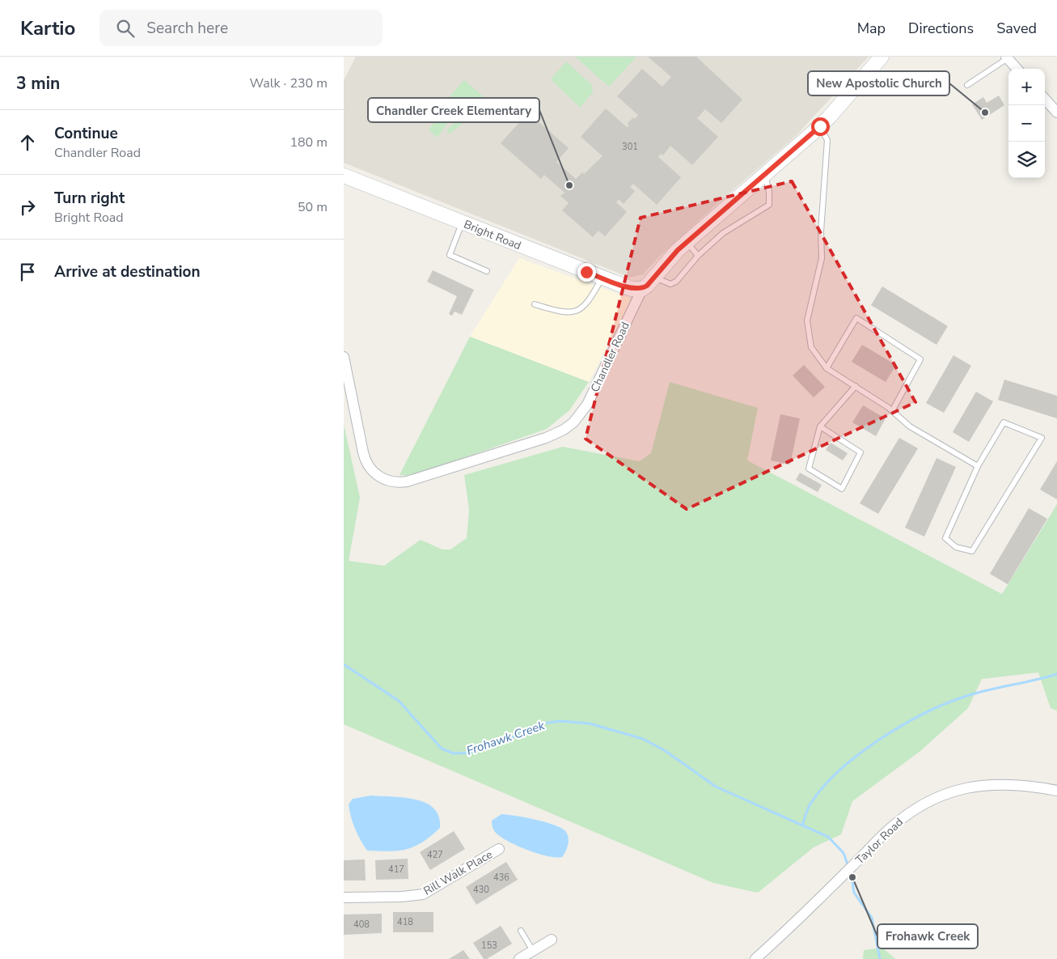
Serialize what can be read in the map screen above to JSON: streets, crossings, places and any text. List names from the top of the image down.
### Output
{
  "streets": {
    "street": [
      "Bright Road",
      "Chandler Road",
      "Taylor Road",
      "Rill Walk Place"
    ]
  },
  "crossings": [
    ["Bright Road", "Chandler Road"]
  ],
  "water": ["Frohawk Creek"],
  "places": ["New Apostolic Church", "Chandler Creek Elementary", "Frohawk Creek"],
  "house_numbers": [
    "301",
    "427",
    "417",
    "436",
    "430",
    "418",
    "408",
    "153"
  ],
  "page": {
    "header": "Kartio",
    "search": "Search here",
    "nav": ["Map", "Directions", "Saved"],
    "heading": ["3 min", "Walk · 230 m"],
    "map_buttons": ["+", "−"],
    "list": [
      ["Continue", "Chandler Road", "180 m"],
      ["Turn right", "Bright Road", "50 m"],
      "Arrive at destination"
    ]
  }
}
